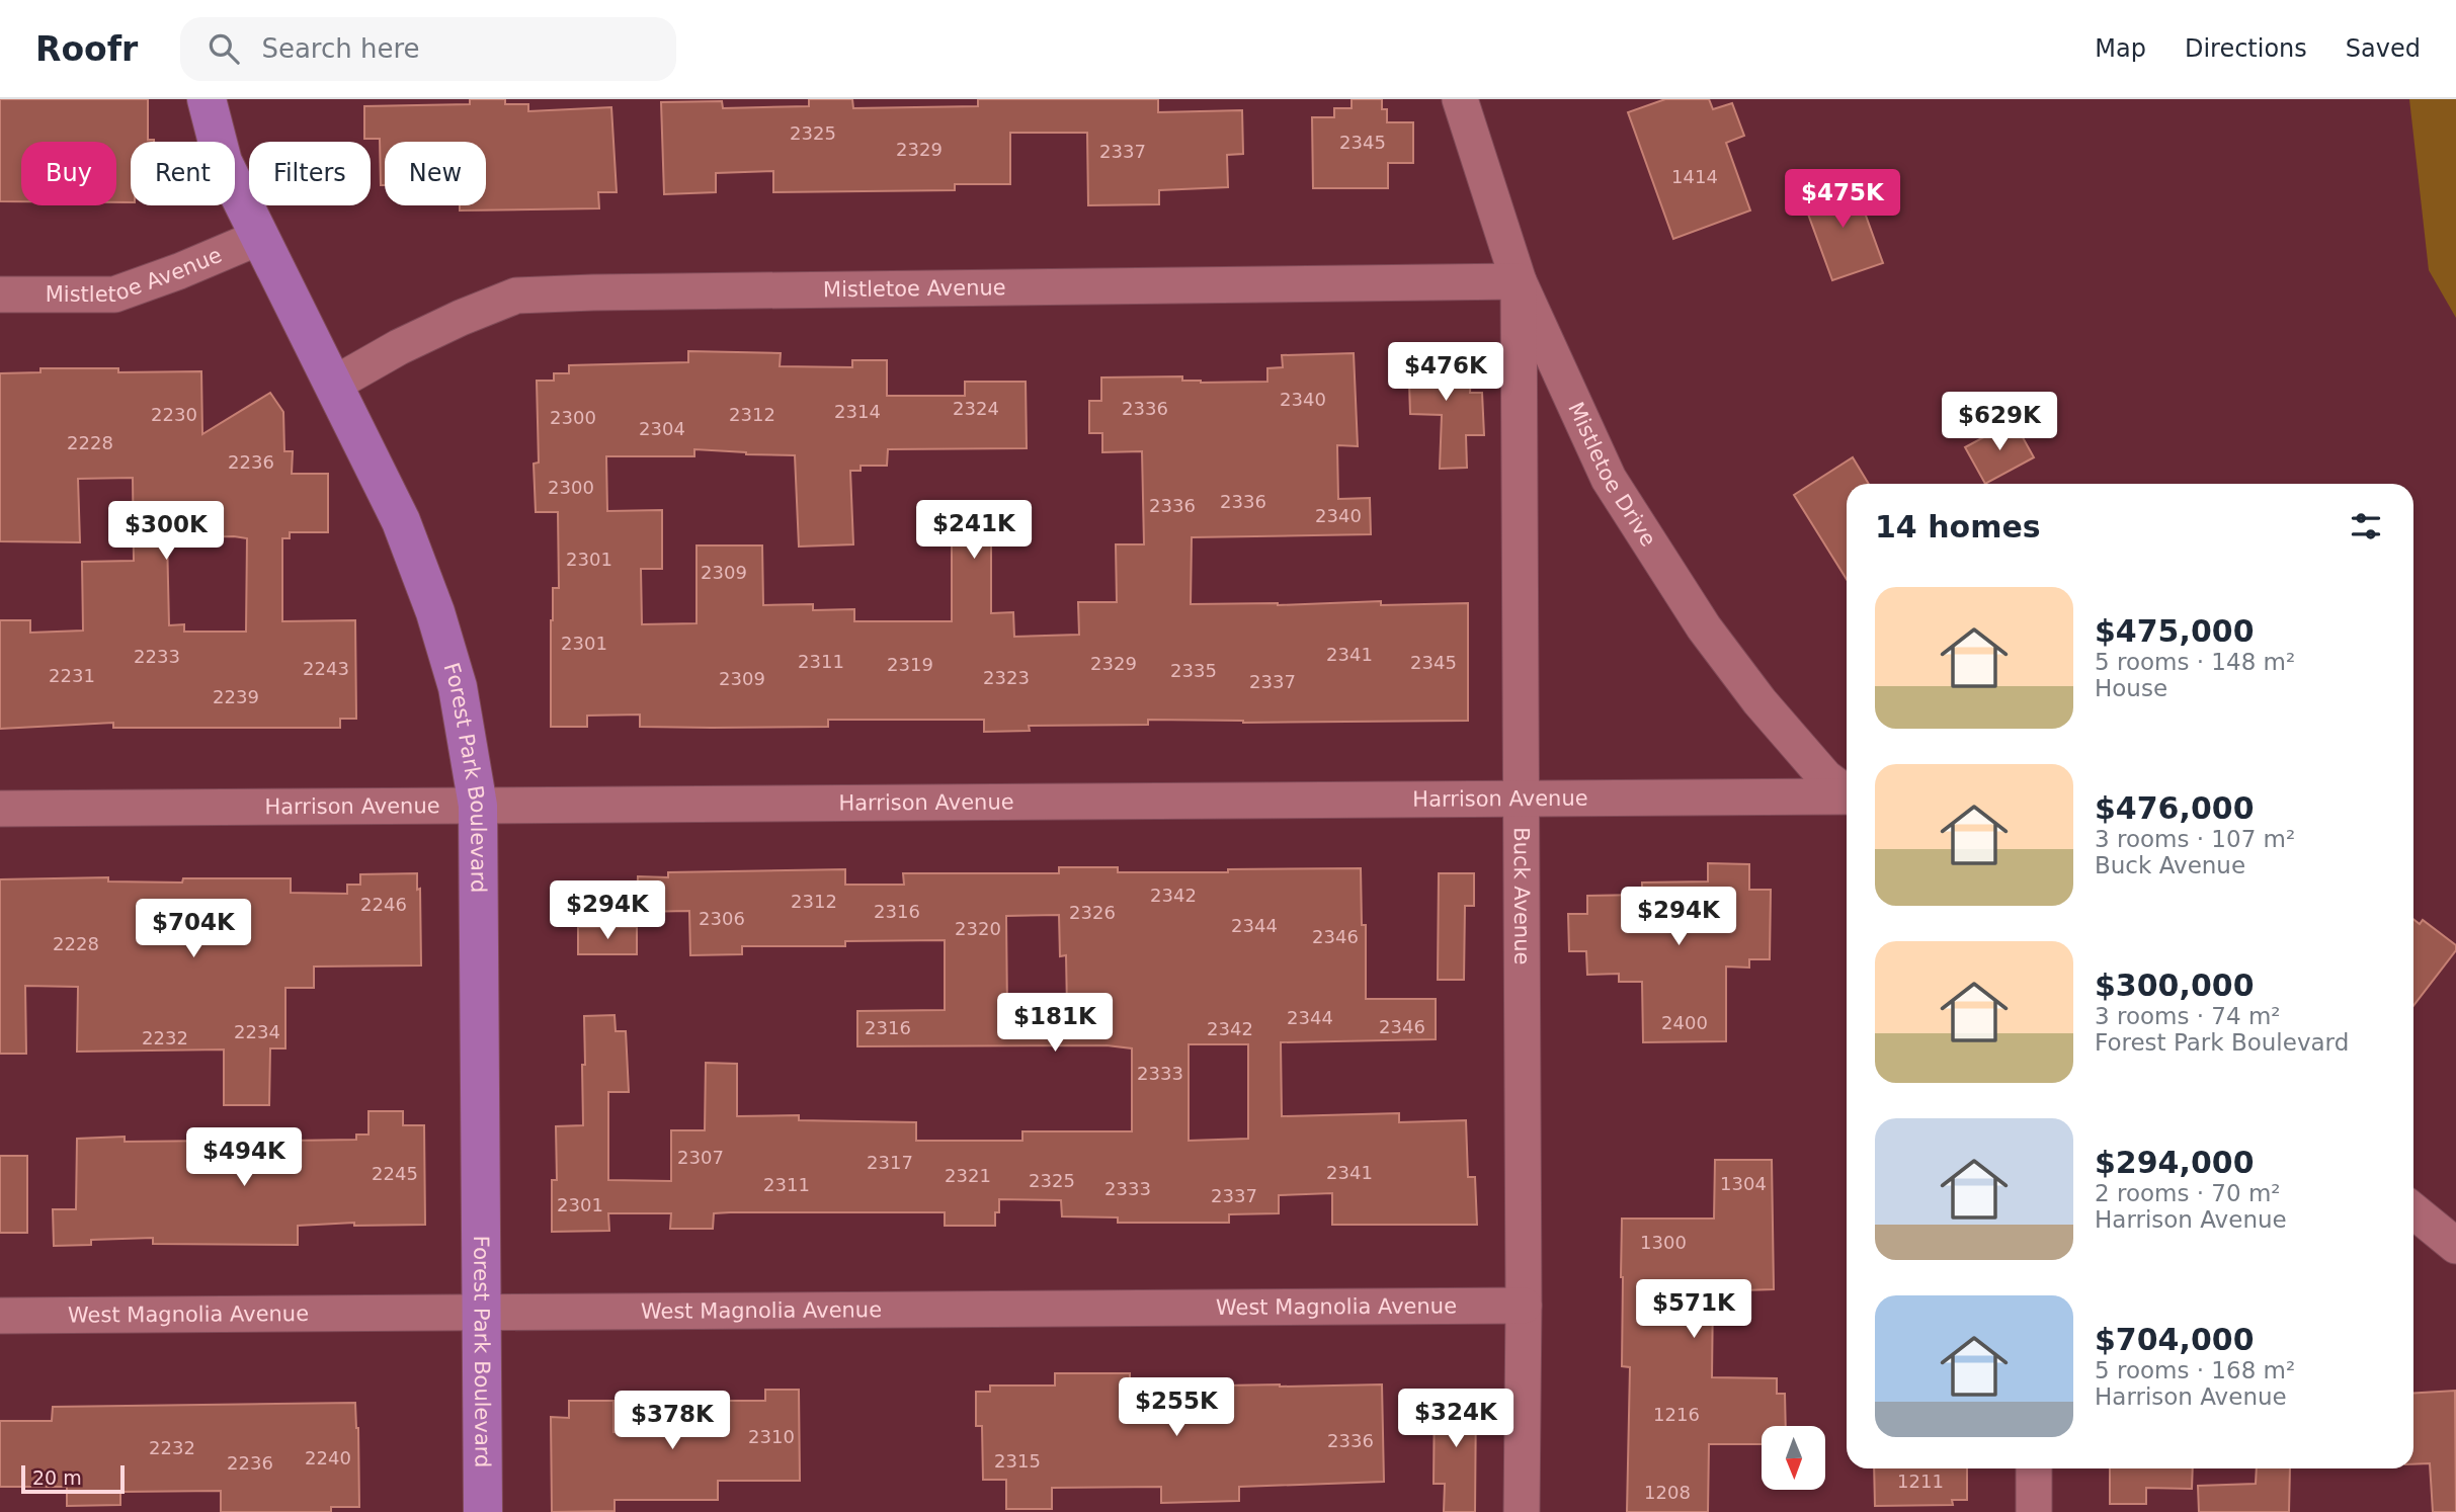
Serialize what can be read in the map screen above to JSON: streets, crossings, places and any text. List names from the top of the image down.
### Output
{
  "streets": {
    "main road": ["Forest Park Boulevard"],
    "street": [
      "Mistletoe Avenue",
      "Mistletoe Drive",
      "Harrison Avenue",
      "Buck Avenue",
      "West Magnolia Avenue"
    ]
  },
  "crossings": [
    ["Mistletoe Avenue", "Mistletoe Drive"],
    ["Mistletoe Avenue", "Forest Park Boulevard"],
    ["Mistletoe Avenue", "Buck Avenue"],
    ["Mistletoe Drive", "Buck Avenue"],
    ["Forest Park Boulevard", "Harrison Avenue"],
    ["Forest Park Boulevard", "West Magnolia Avenue"],
    ["Harrison Avenue", "Buck Avenue"],
    ["Buck Avenue", "West Magnolia Avenue"]
  ],
  "house_numbers": [
    "2325",
    "2345",
    "2329",
    "2337",
    "1414",
    "2340",
    "2324",
    "2336",
    "2314",
    "2230",
    "2312",
    "2300",
    "2304",
    "2228",
    "2236",
    "2300",
    "2336",
    "2336",
    "2340",
    "2301",
    "2309",
    "2301",
    "2341",
    "2233",
    "2311",
    "2345",
    "2329",
    "2319",
    "2243",
    "2335",
    "2231",
    "2323",
    "2309",
    "2337",
    "2239",
    "2342",
    "2312",
    "2246",
    "2316",
    "2326",
    "2306",
    "2344",
    "2320",
    "2346",
    "2228",
    "2344",
    "2400",
    "2346",
    "2316",
    "2342",
    "2234",
    "2232",
    "2333",
    "2307",
    "2317",
    "2341",
    "2245",
    "2321",
    "2325",
    "1304",
    "2311",
    "2333",
    "2337",
    "2301",
    "1300",
    "1216",
    "2310",
    "2336",
    "2232",
    "2240",
    "2315",
    "2236",
    "1211",
    "1208"
  ],
  "scale_bar": "20 m",
  "north": "bottom",
  "page": {
    "header": "Roofr",
    "search": "Search here",
    "nav": ["Map", "Directions", "Saved"],
    "chip": [
      "Buy",
      "Rent",
      "Filters",
      "New"
    ],
    "price": [
      "$475K",
      "$476K",
      "$629K",
      "$241K",
      "$300K",
      "$294K",
      "$294K",
      "$704K",
      "$181K",
      "$494K",
      "$571K",
      "$255K",
      "$324K",
      "$378K"
    ],
    "heading": "14 homes",
    "list": [
      {
        "name": "$475,000",
        "note": "5 rooms · 148 m² · House"
      },
      {
        "name": "$476,000",
        "note": "3 rooms · 107 m² · Buck Avenue"
      },
      {
        "name": "$300,000",
        "note": "3 rooms · 74 m² · Forest Park Boulevard"
      },
      {
        "name": "$294,000",
        "note": "2 rooms · 70 m² · Harrison Avenue"
      },
      {
        "name": "$704,000",
        "note": "5 rooms · 168 m² · Harrison Avenue"
      }
    ],
    "scale": "20 m"
  }
}
